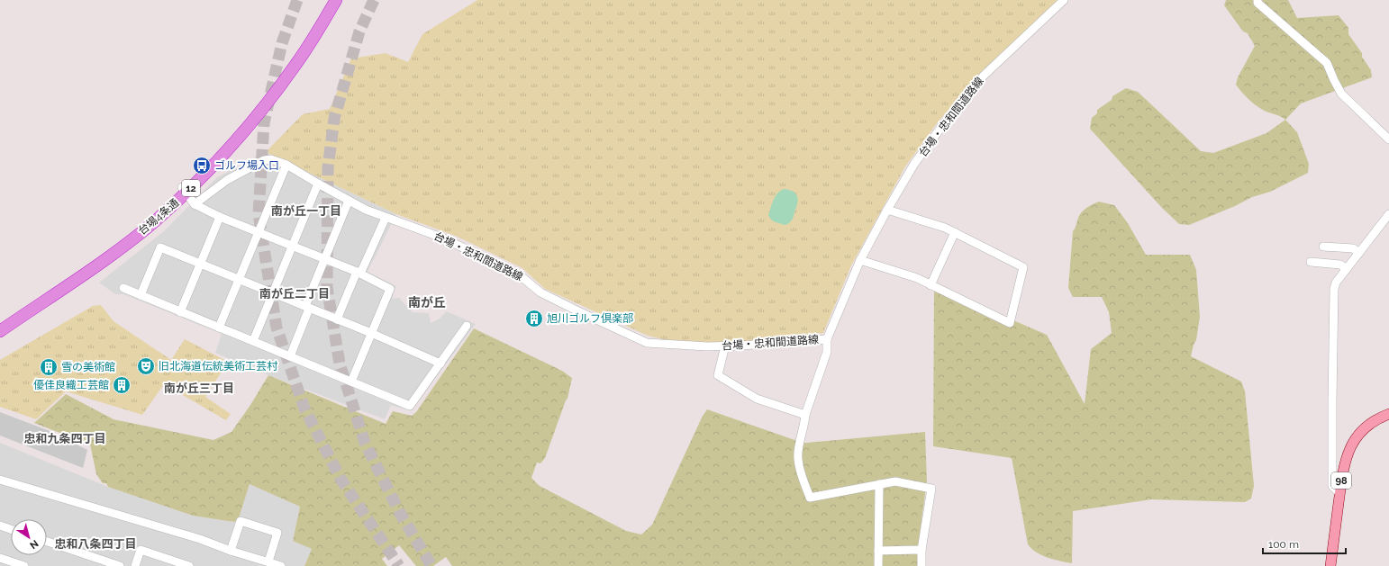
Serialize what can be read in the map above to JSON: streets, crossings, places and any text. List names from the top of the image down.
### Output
{
  "streets": {
    "highway": ["12", "台場4条通"],
    "main road": ["98"],
    "street": ["台場・忠和間道路線"]
  },
  "districts": [
    "南が丘一丁目",
    "南が丘二丁目",
    "南が丘",
    "南が丘三丁目",
    "忠和九条四丁目",
    "忠和八条四丁目"
  ],
  "places": {
    "bus stop": ["ゴルフ場入口"],
    "building": ["旭川ゴルフ倶楽部", "雪の美術館", "優佳良織工芸館"],
    "theatre": ["旧北海道伝統美術工芸村"]
  },
  "scale_bar": "100 m",
  "north": "bottom right"
}
